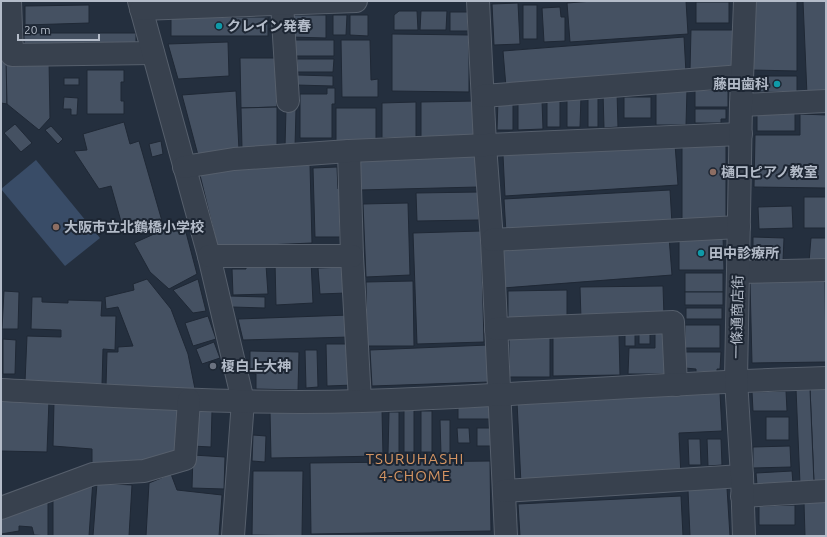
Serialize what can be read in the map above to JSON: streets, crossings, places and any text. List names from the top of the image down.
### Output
{
  "streets": {
    "street": ["一條通商店街"]
  },
  "districts": ["TSURUHASHI 4-CHOME"],
  "places": [
    "クレイン発春",
    "藤田歯科",
    "樋口ピアノ教室",
    "大阪市立北鶴橋小学校",
    "田中診療所",
    "榎白上大神"
  ],
  "scale_bar": "20 m"
}
